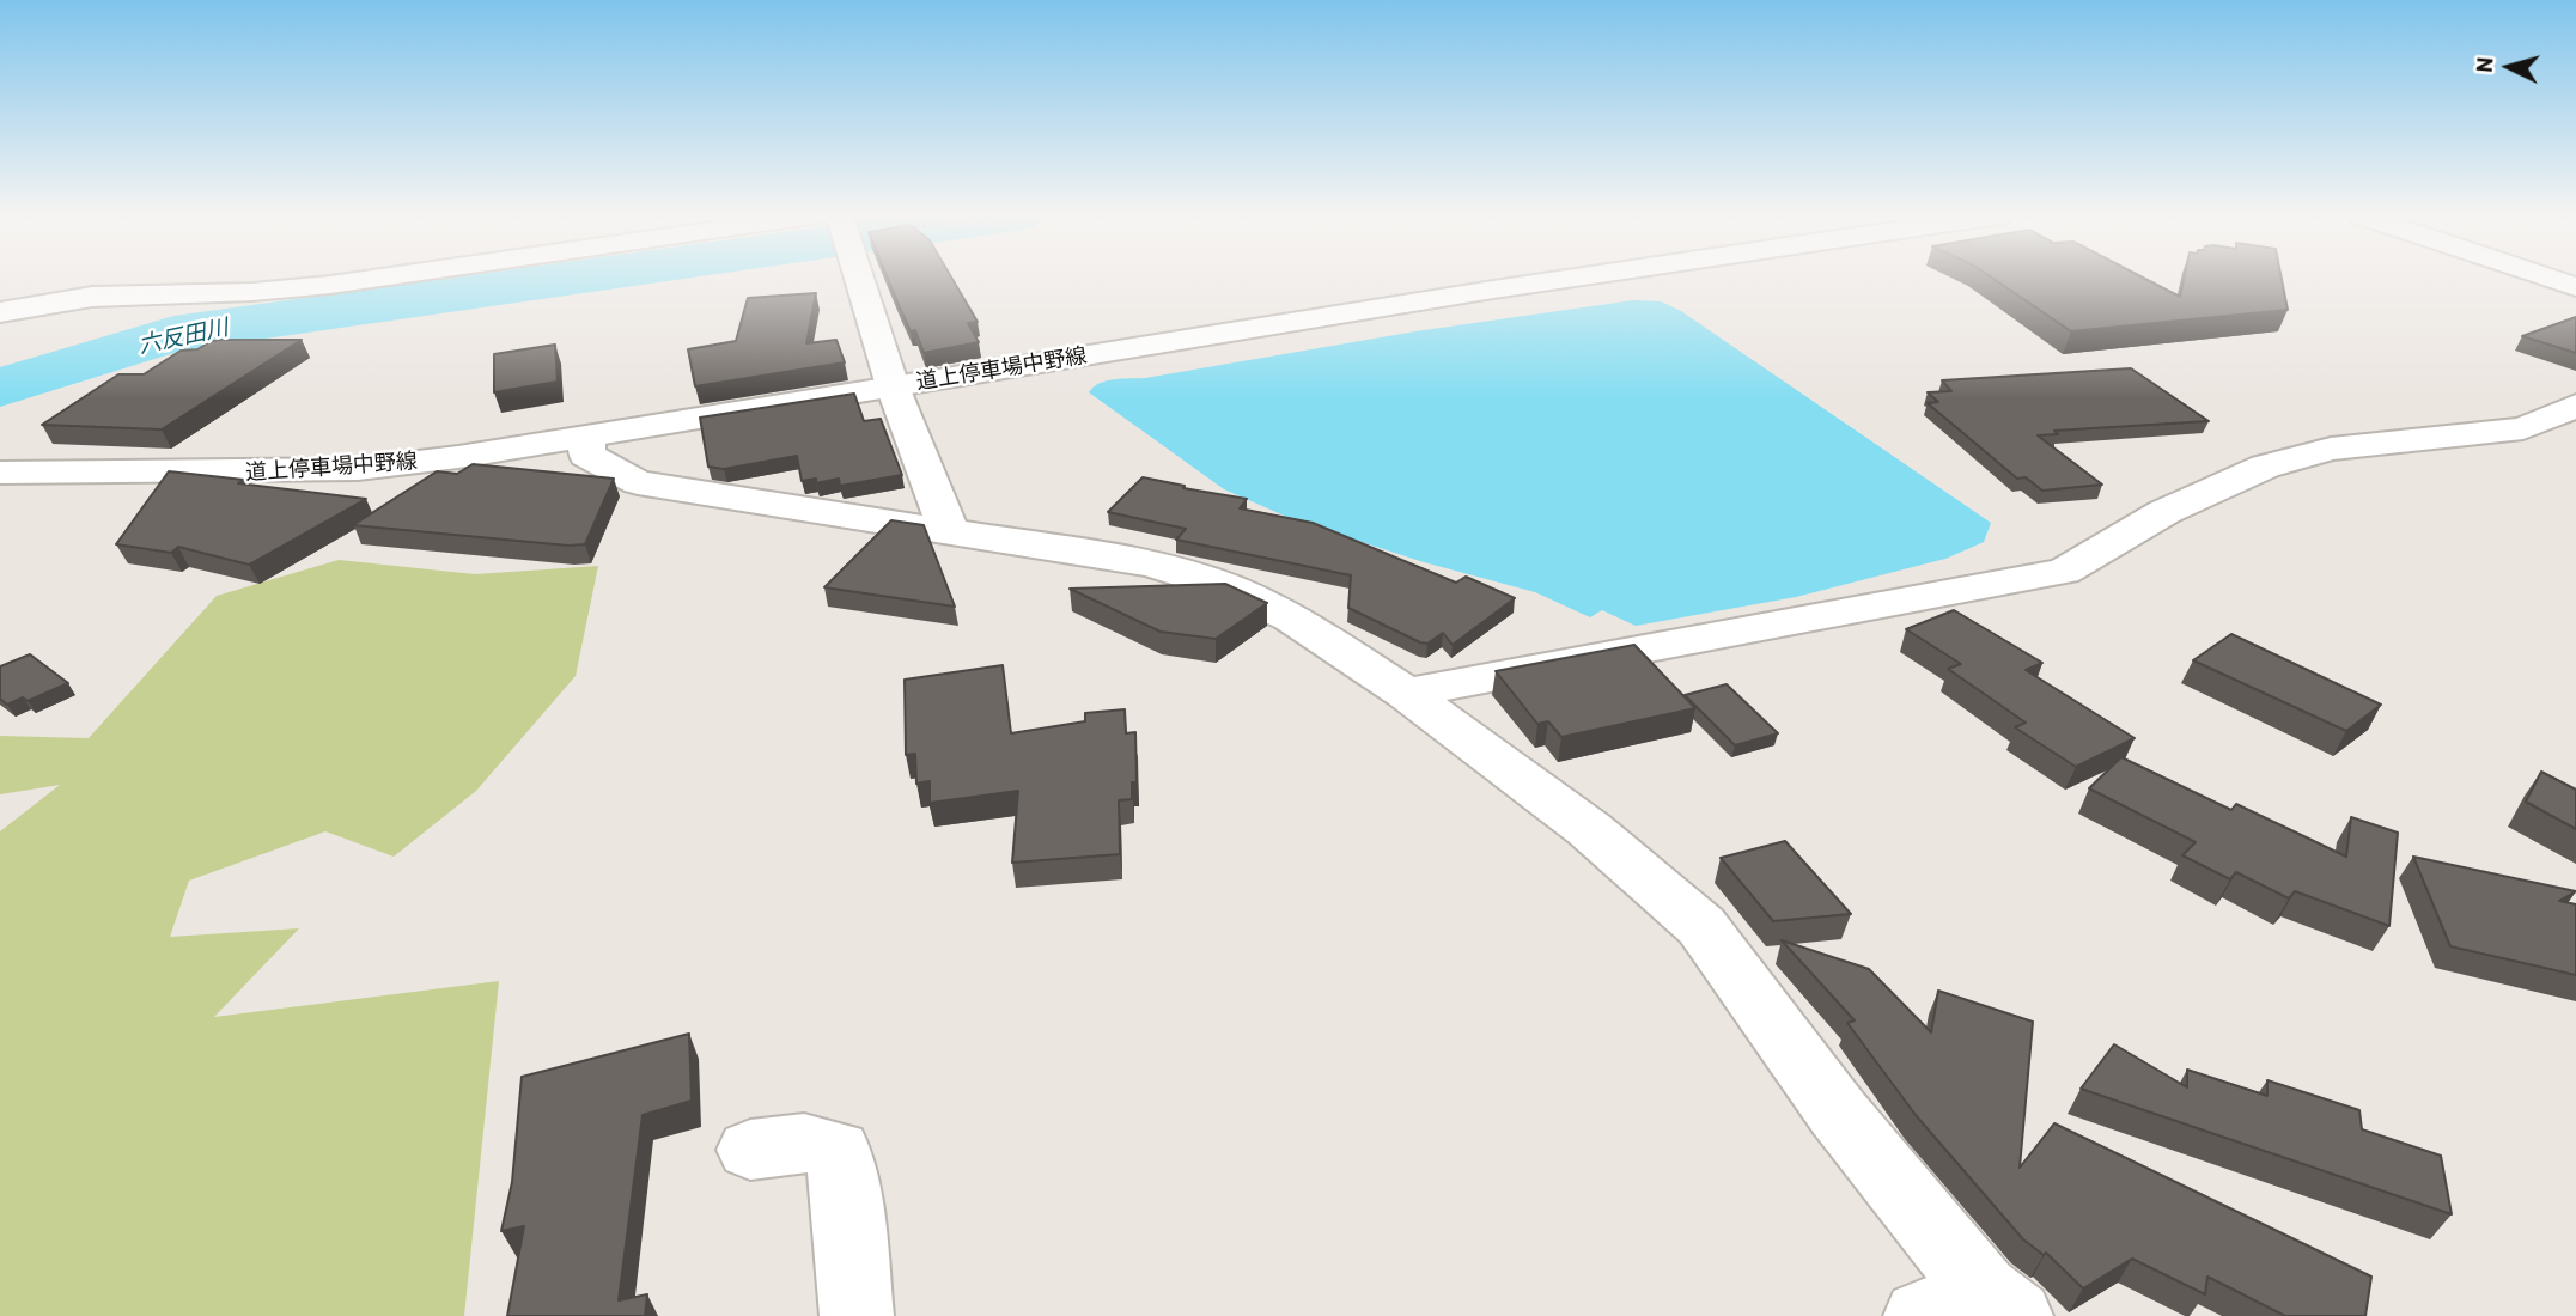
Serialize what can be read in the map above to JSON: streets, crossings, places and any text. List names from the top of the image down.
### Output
{
  "streets": {
    "street": ["道上停車場中野線"]
  },
  "water": ["六反田川"],
  "north": "left"
}
